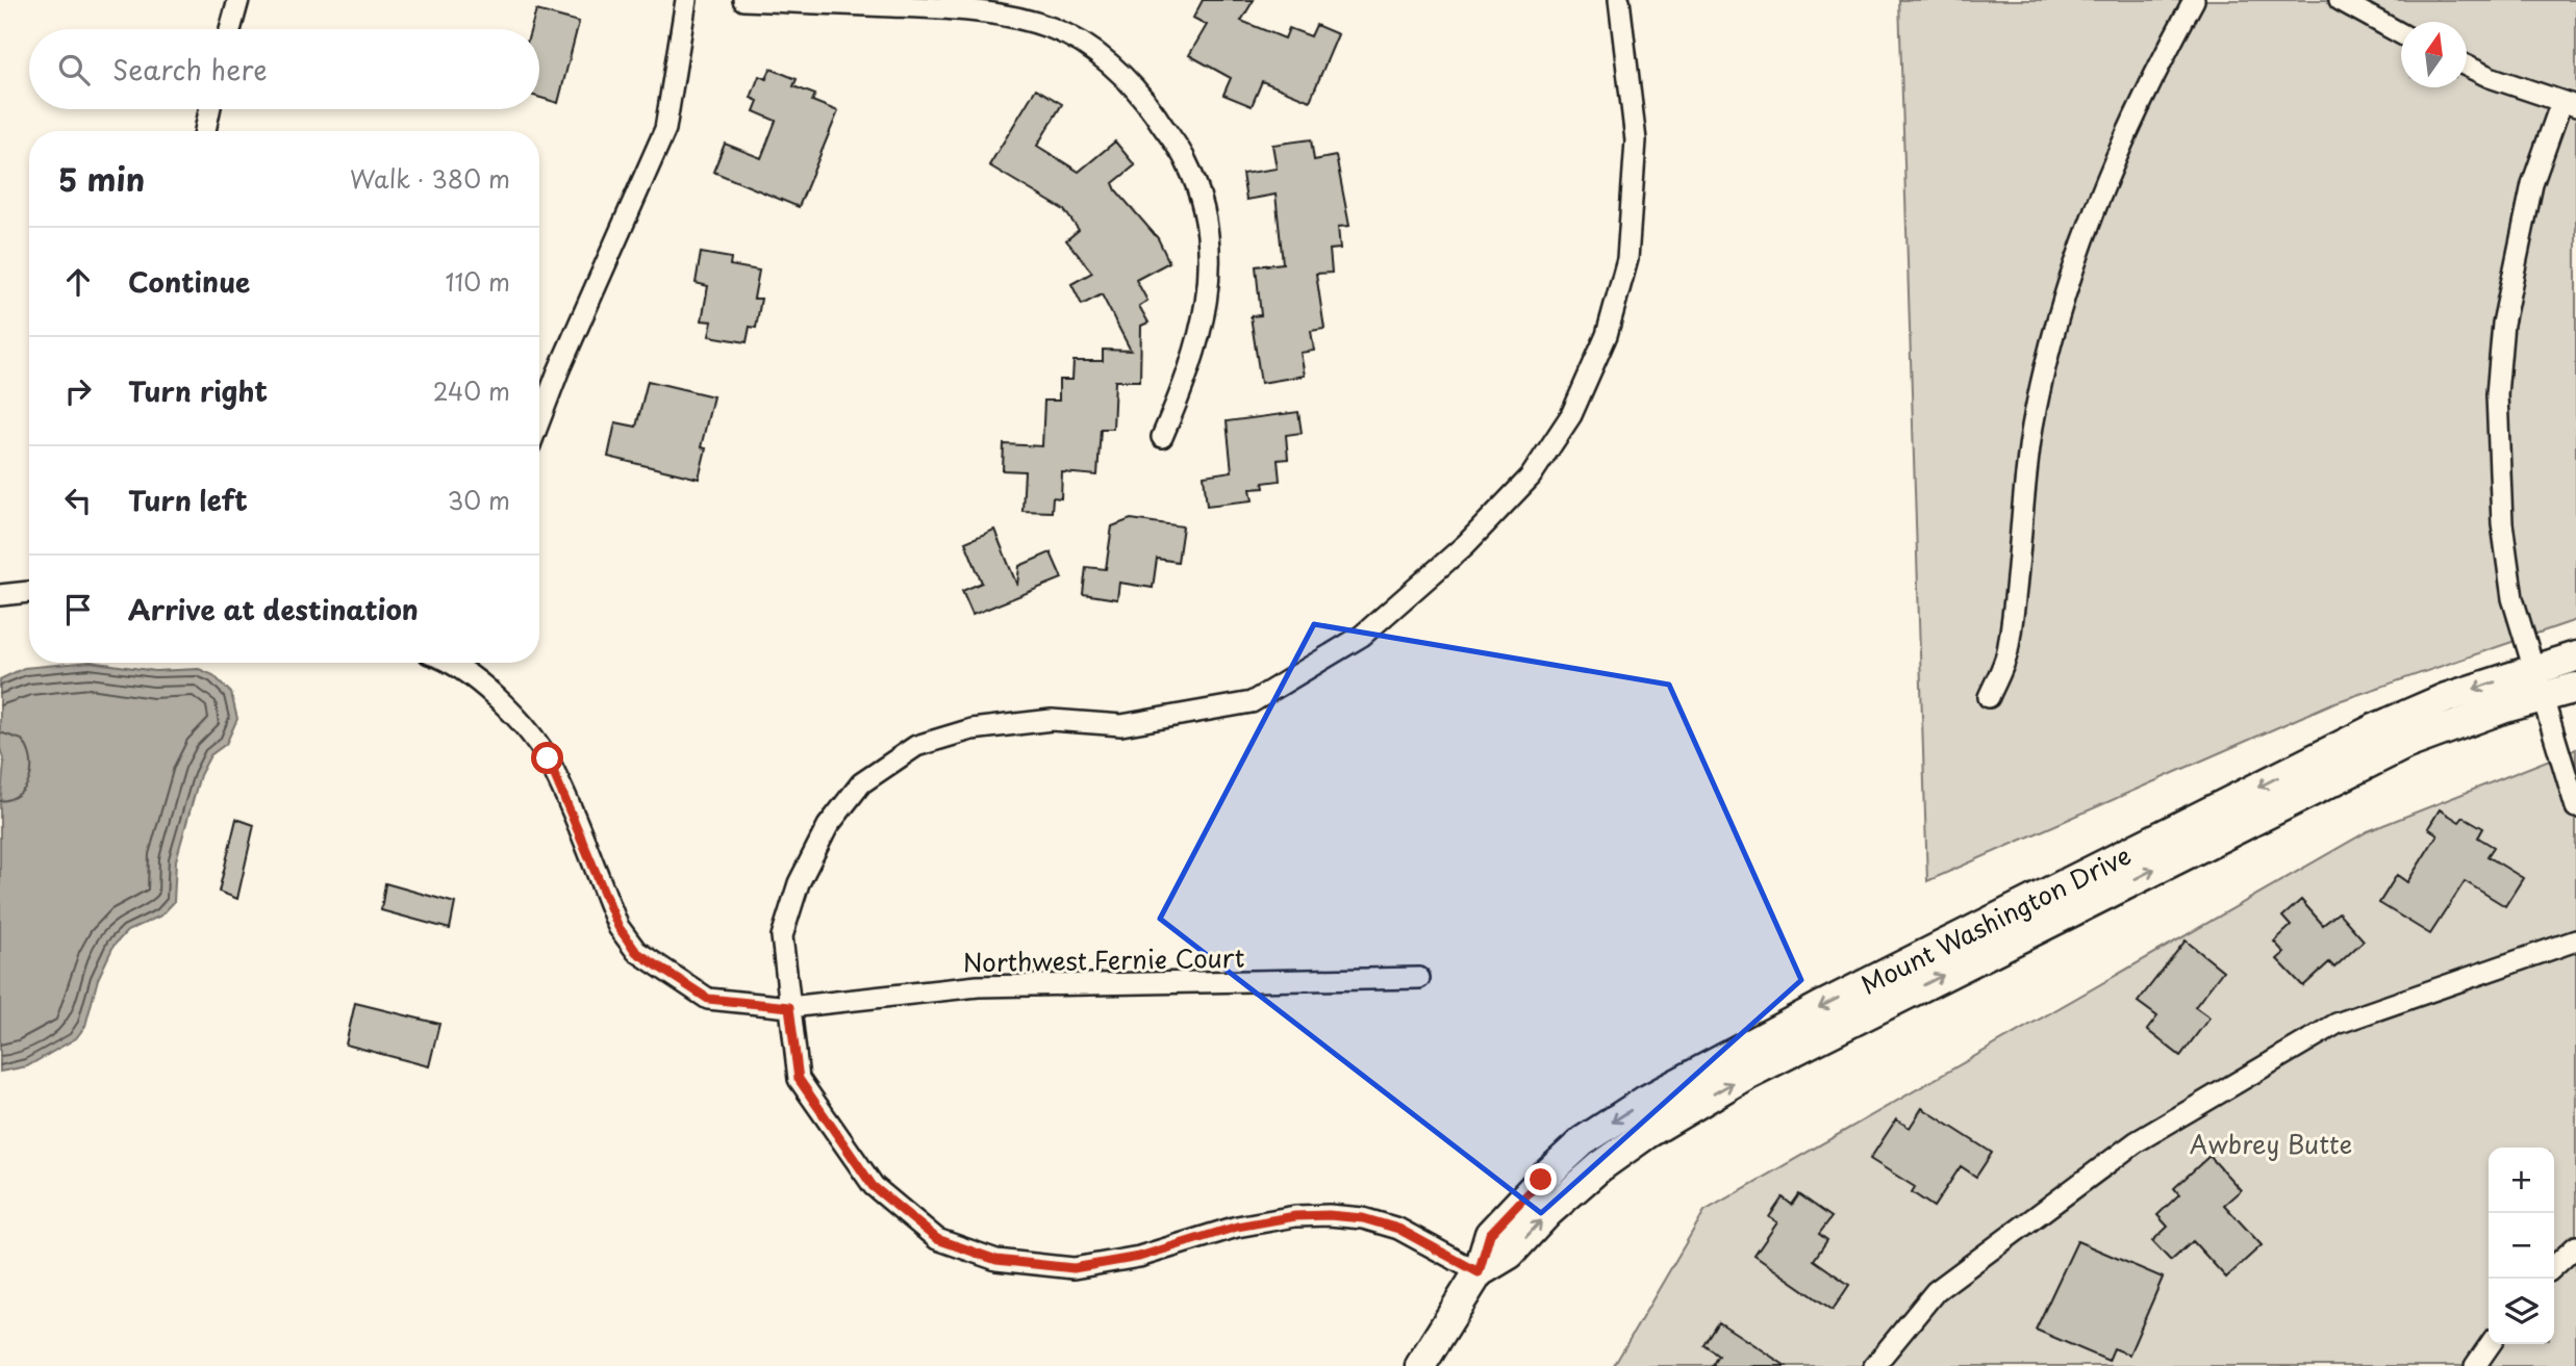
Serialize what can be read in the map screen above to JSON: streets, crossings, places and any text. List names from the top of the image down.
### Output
{
  "streets": {
    "main road": ["Mount Washington Drive"],
    "street": ["Northwest Fernie Court"]
  },
  "parks": ["Awbrey Butte"],
  "north": "top",
  "page": {
    "search": "Search here",
    "heading": ["5 min", "Walk · 380 m"],
    "list": [
      ["Continue", "110 m"],
      ["Turn right", "240 m"],
      ["Turn left", "30 m"],
      "Arrive at destination"
    ],
    "map_buttons": ["+", "−"]
  }
}
